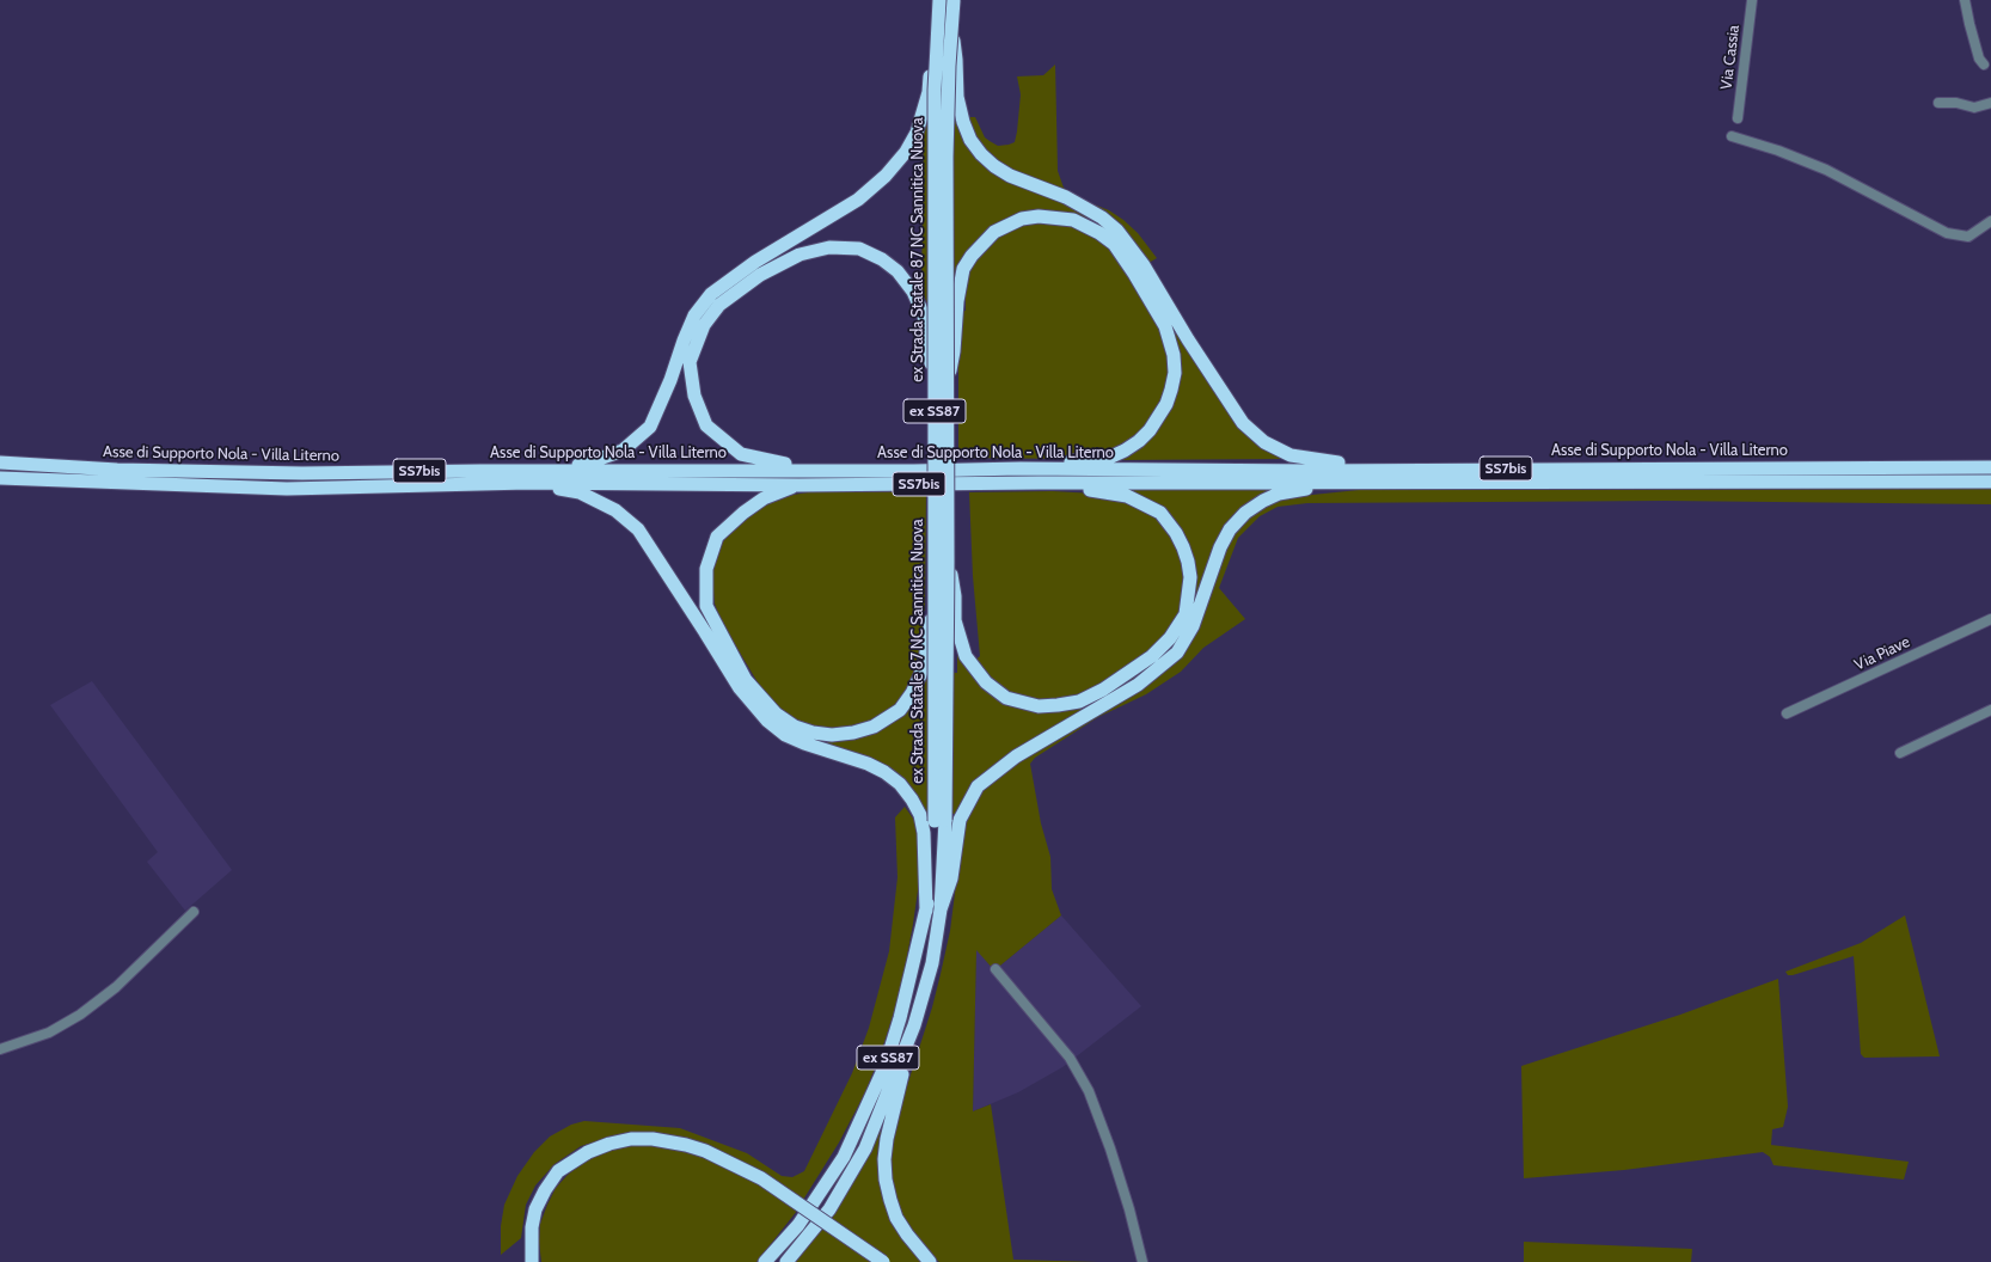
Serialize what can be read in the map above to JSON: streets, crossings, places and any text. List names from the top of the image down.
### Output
{
  "streets": {
    "highway": [
      "ex Strada Statale 87 NC Sannitica Nuova",
      "ex SS87",
      "Asse di Supporto Nola - Villa Literno",
      "SS7bis"
    ],
    "street": ["Via Cassia", "Via Piave"]
  }
}
